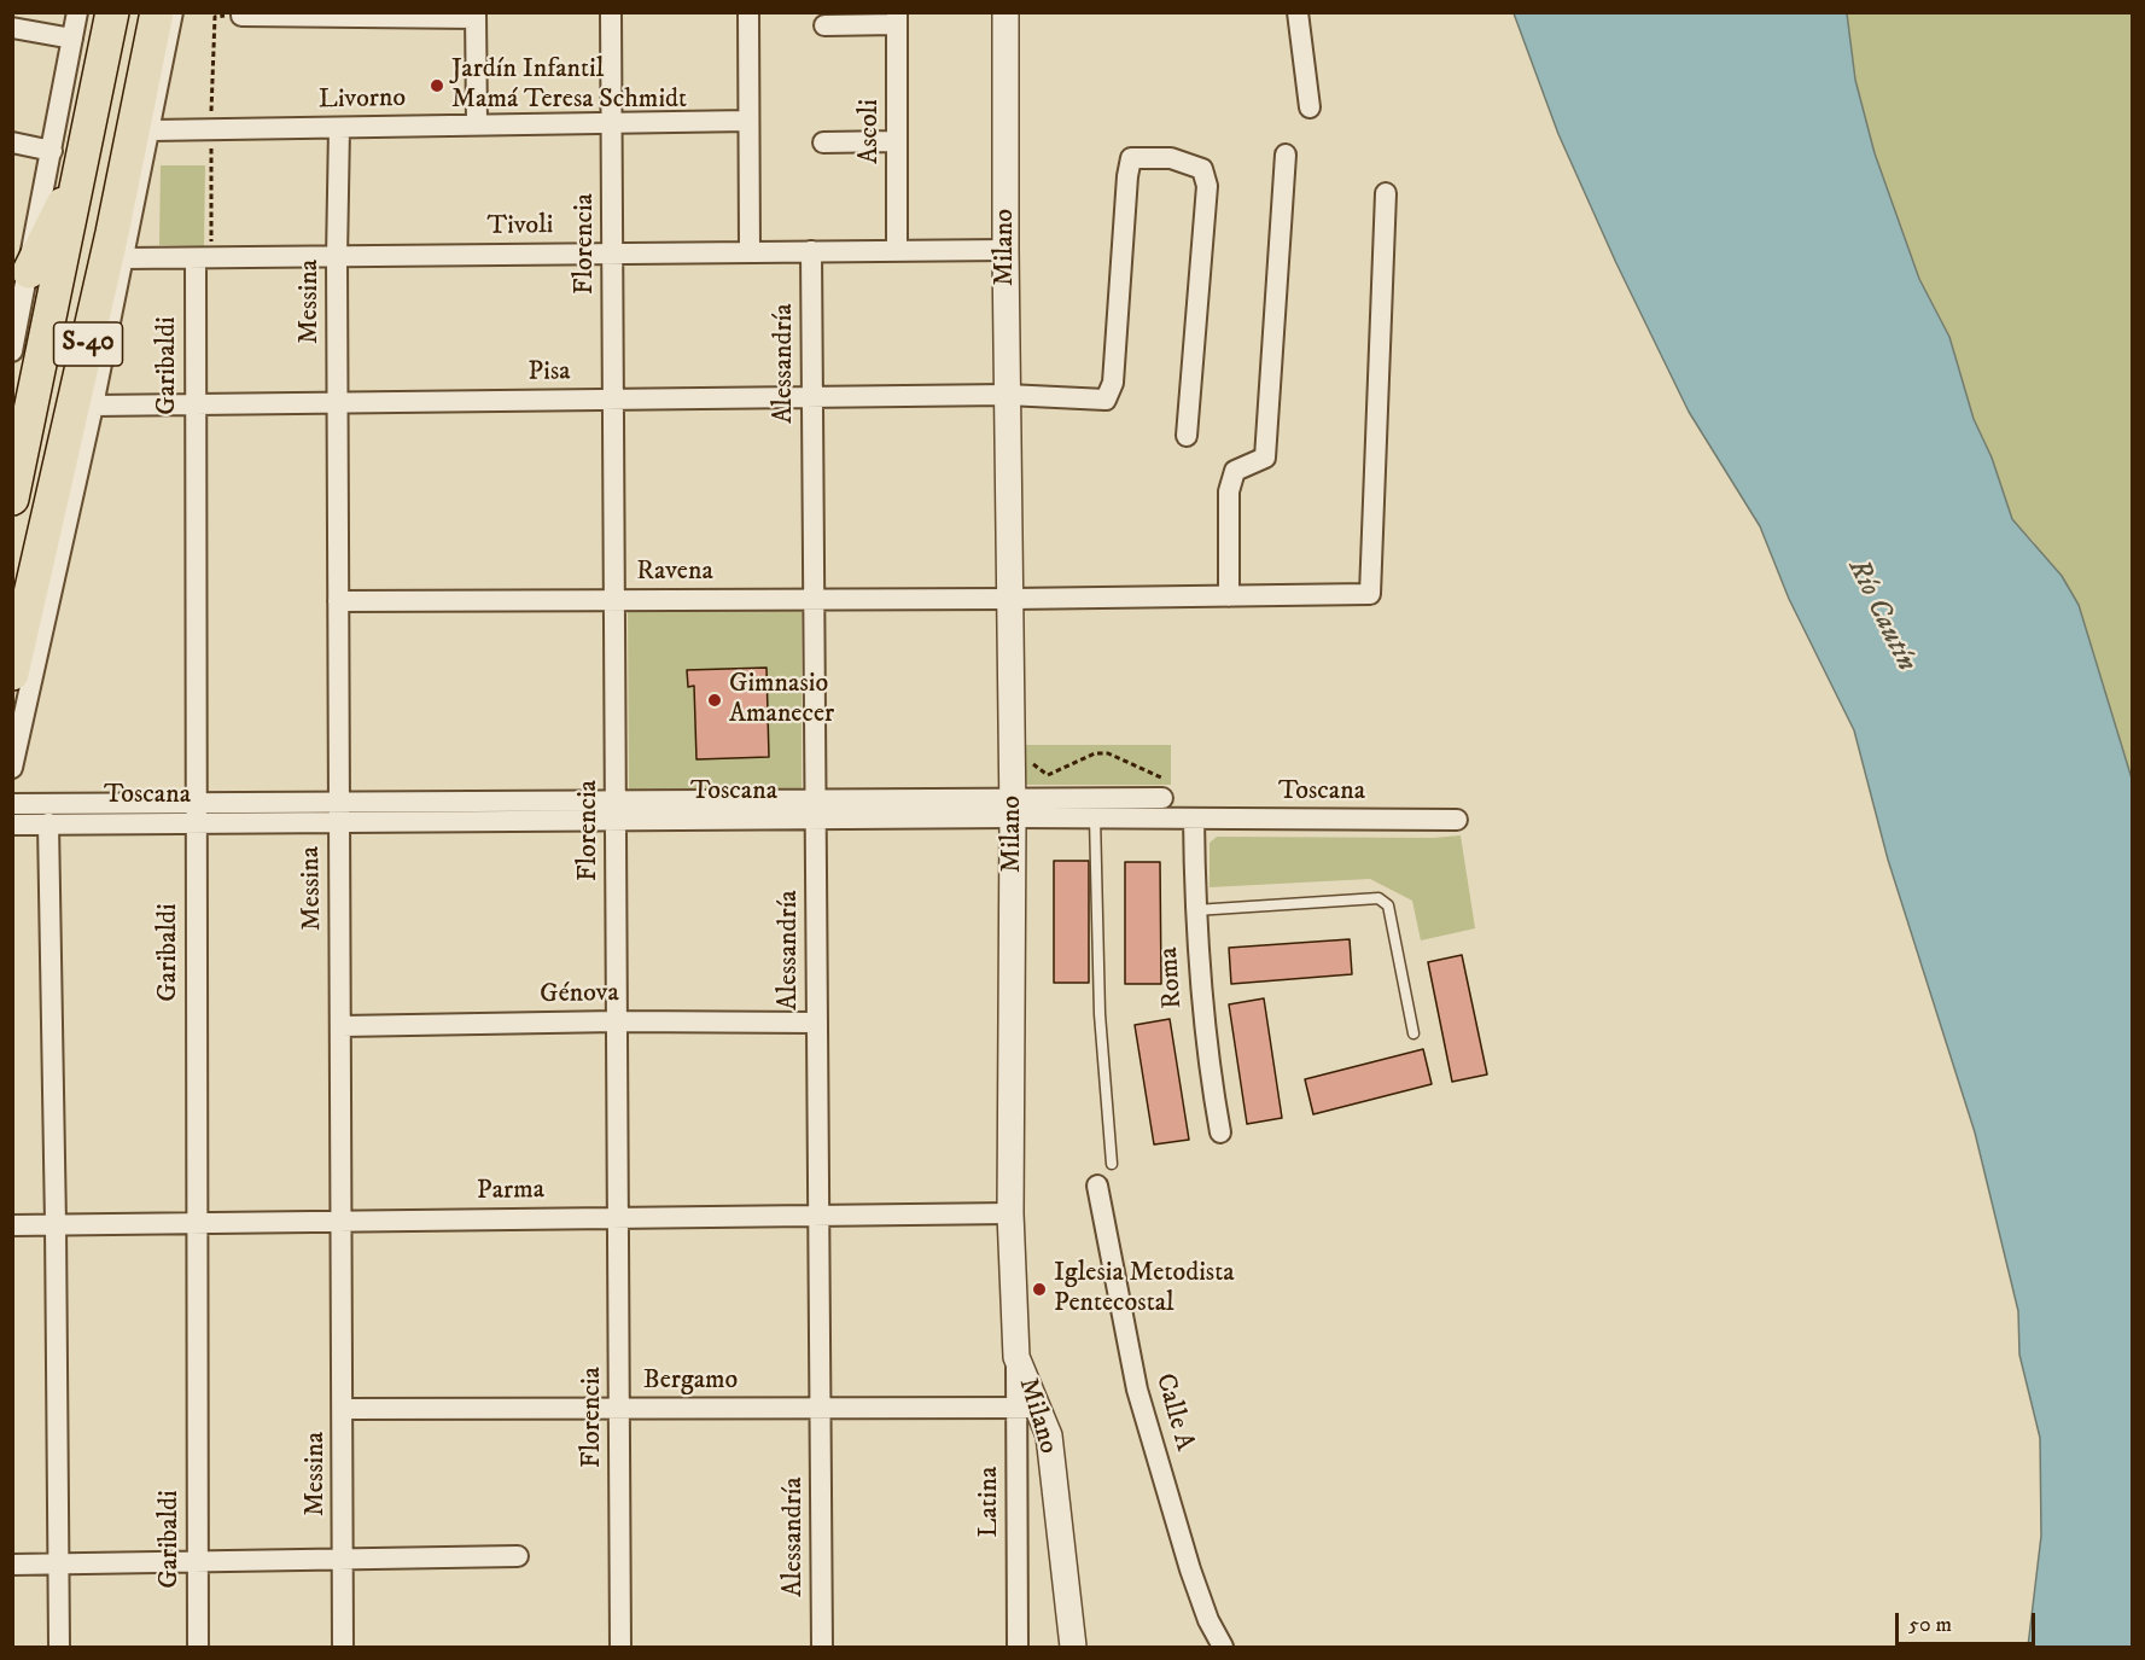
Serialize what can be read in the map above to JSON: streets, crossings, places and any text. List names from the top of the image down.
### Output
{
  "streets": {
    "main road": ["S-40"],
    "street": [
      "Livorno",
      "Ascoli",
      "Tivoli",
      "Florencia",
      "Milano",
      "Messina",
      "Alessandría",
      "Garibaldi",
      "Pisa",
      "Ravena",
      "Toscana",
      "Roma",
      "Génova",
      "Parma",
      "Bergamo",
      "Calle A",
      "Latina"
    ]
  },
  "crossings": [
    ["Livorno", "Florencia"],
    ["Livorno", "Messina"],
    ["Ascoli", "Tivoli"],
    ["Tivoli", "Florencia"],
    ["Tivoli", "Milano"],
    ["Tivoli", "Messina"],
    ["Tivoli", "S-40"],
    ["Tivoli", "Alessandría"],
    ["Tivoli", "Garibaldi"],
    ["Florencia", "Pisa"],
    ["Florencia", "Ravena"],
    ["Florencia", "Toscana"],
    ["Florencia", "Génova"],
    ["Florencia", "Parma"],
    ["Florencia", "Bergamo"],
    ["Milano", "Pisa"],
    ["Milano", "Ravena"],
    ["Milano", "Toscana"],
    ["Milano", "Parma"],
    ["Milano", "Bergamo"],
    ["Milano", "Latina"],
    ["Messina", "Pisa"],
    ["Messina", "Ravena"],
    ["Messina", "Toscana"],
    ["Messina", "Génova"],
    ["Messina", "Parma"],
    ["Messina", "Bergamo"],
    ["Alessandría", "Pisa"],
    ["Alessandría", "Ravena"],
    ["Alessandría", "Toscana"],
    ["Alessandría", "Génova"],
    ["Alessandría", "Parma"],
    ["Alessandría", "Bergamo"],
    ["Garibaldi", "Pisa"],
    ["Garibaldi", "Toscana"],
    ["Garibaldi", "Parma"],
    ["Toscana", "Roma"],
    ["Bergamo", "Latina"]
  ],
  "water": ["Río Cautín"],
  "places": ["Jardín Infantil Mamá Teresa Schmidt", "Gimnasio Amanecer", "Iglesia Metodista Pentecostal"],
  "scale_bar": "50 m"
}
